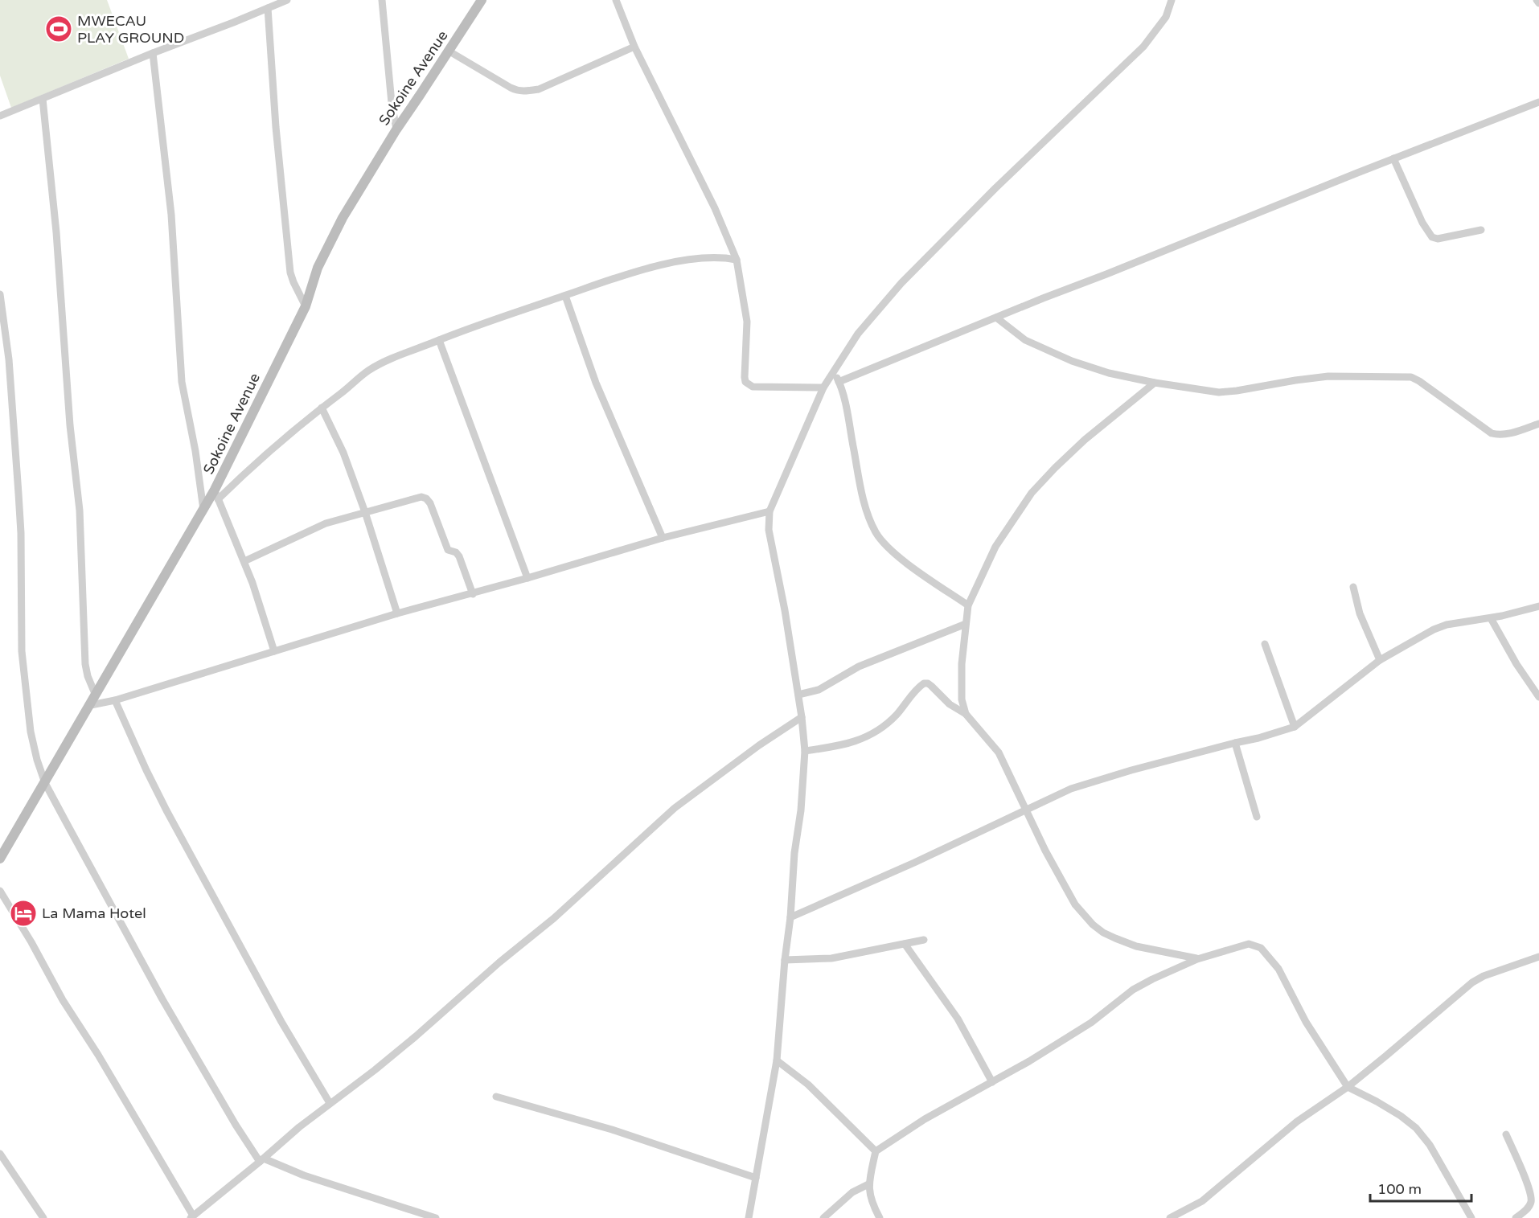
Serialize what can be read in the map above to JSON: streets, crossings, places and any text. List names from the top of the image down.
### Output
{
  "streets": {
    "street": ["Sokoine Avenue"]
  },
  "places": {
    "sports": ["MWECAU PLAY GROUND"],
    "hotel": ["La Mama Hotel"]
  },
  "scale_bar": "100 m"
}
